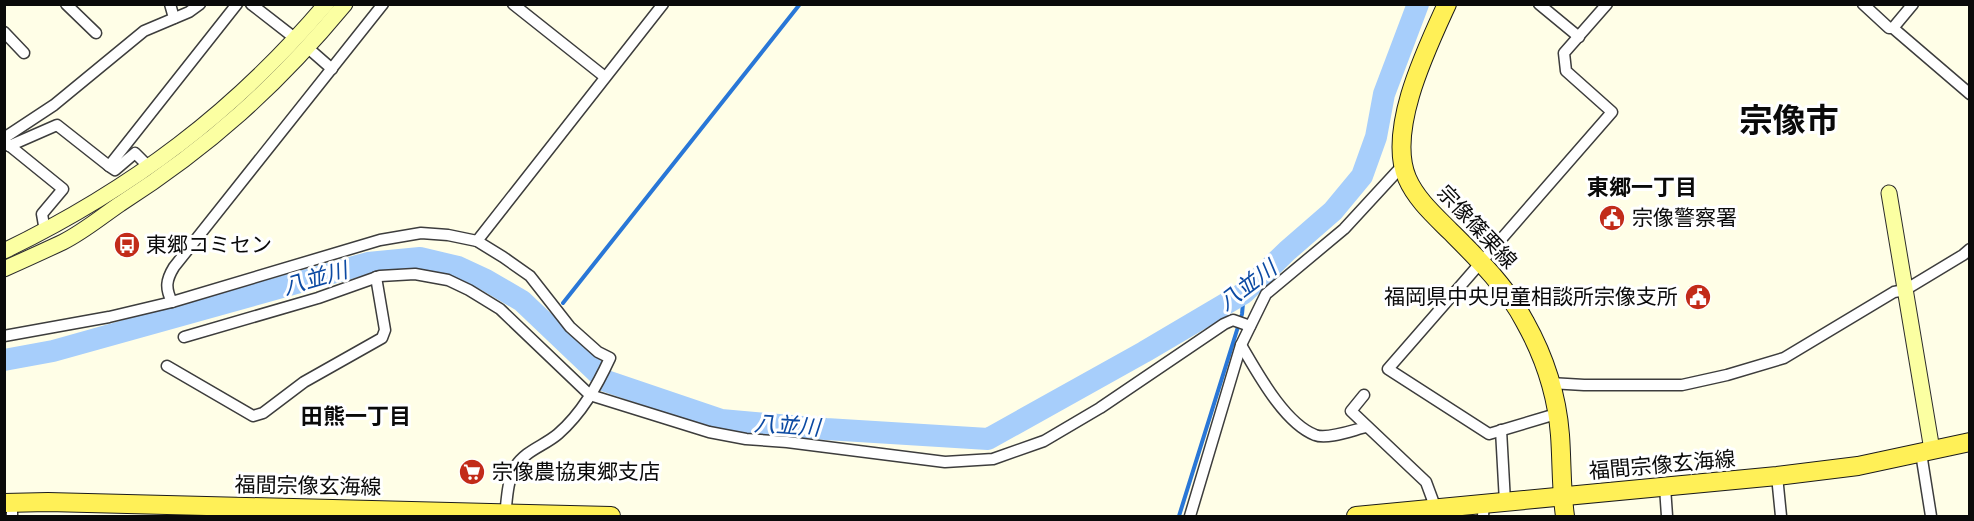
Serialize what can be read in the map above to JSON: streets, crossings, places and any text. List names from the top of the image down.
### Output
{
  "streets": {
    "main road": ["宗像篠栗線", "福間宗像玄海線"]
  },
  "crossings": [
    ["宗像篠栗線", "福間宗像玄海線"]
  ],
  "districts": ["宗像市", "東郷一丁目", "田熊一丁目"],
  "water": ["八並川"],
  "places": {
    "public building": ["宗像警察署", "福岡県中央児童相談所宗像支所"],
    "bus stop": ["東郷コミセン"],
    "supermarket": ["宗像農協東郷支店"]
  }
}
